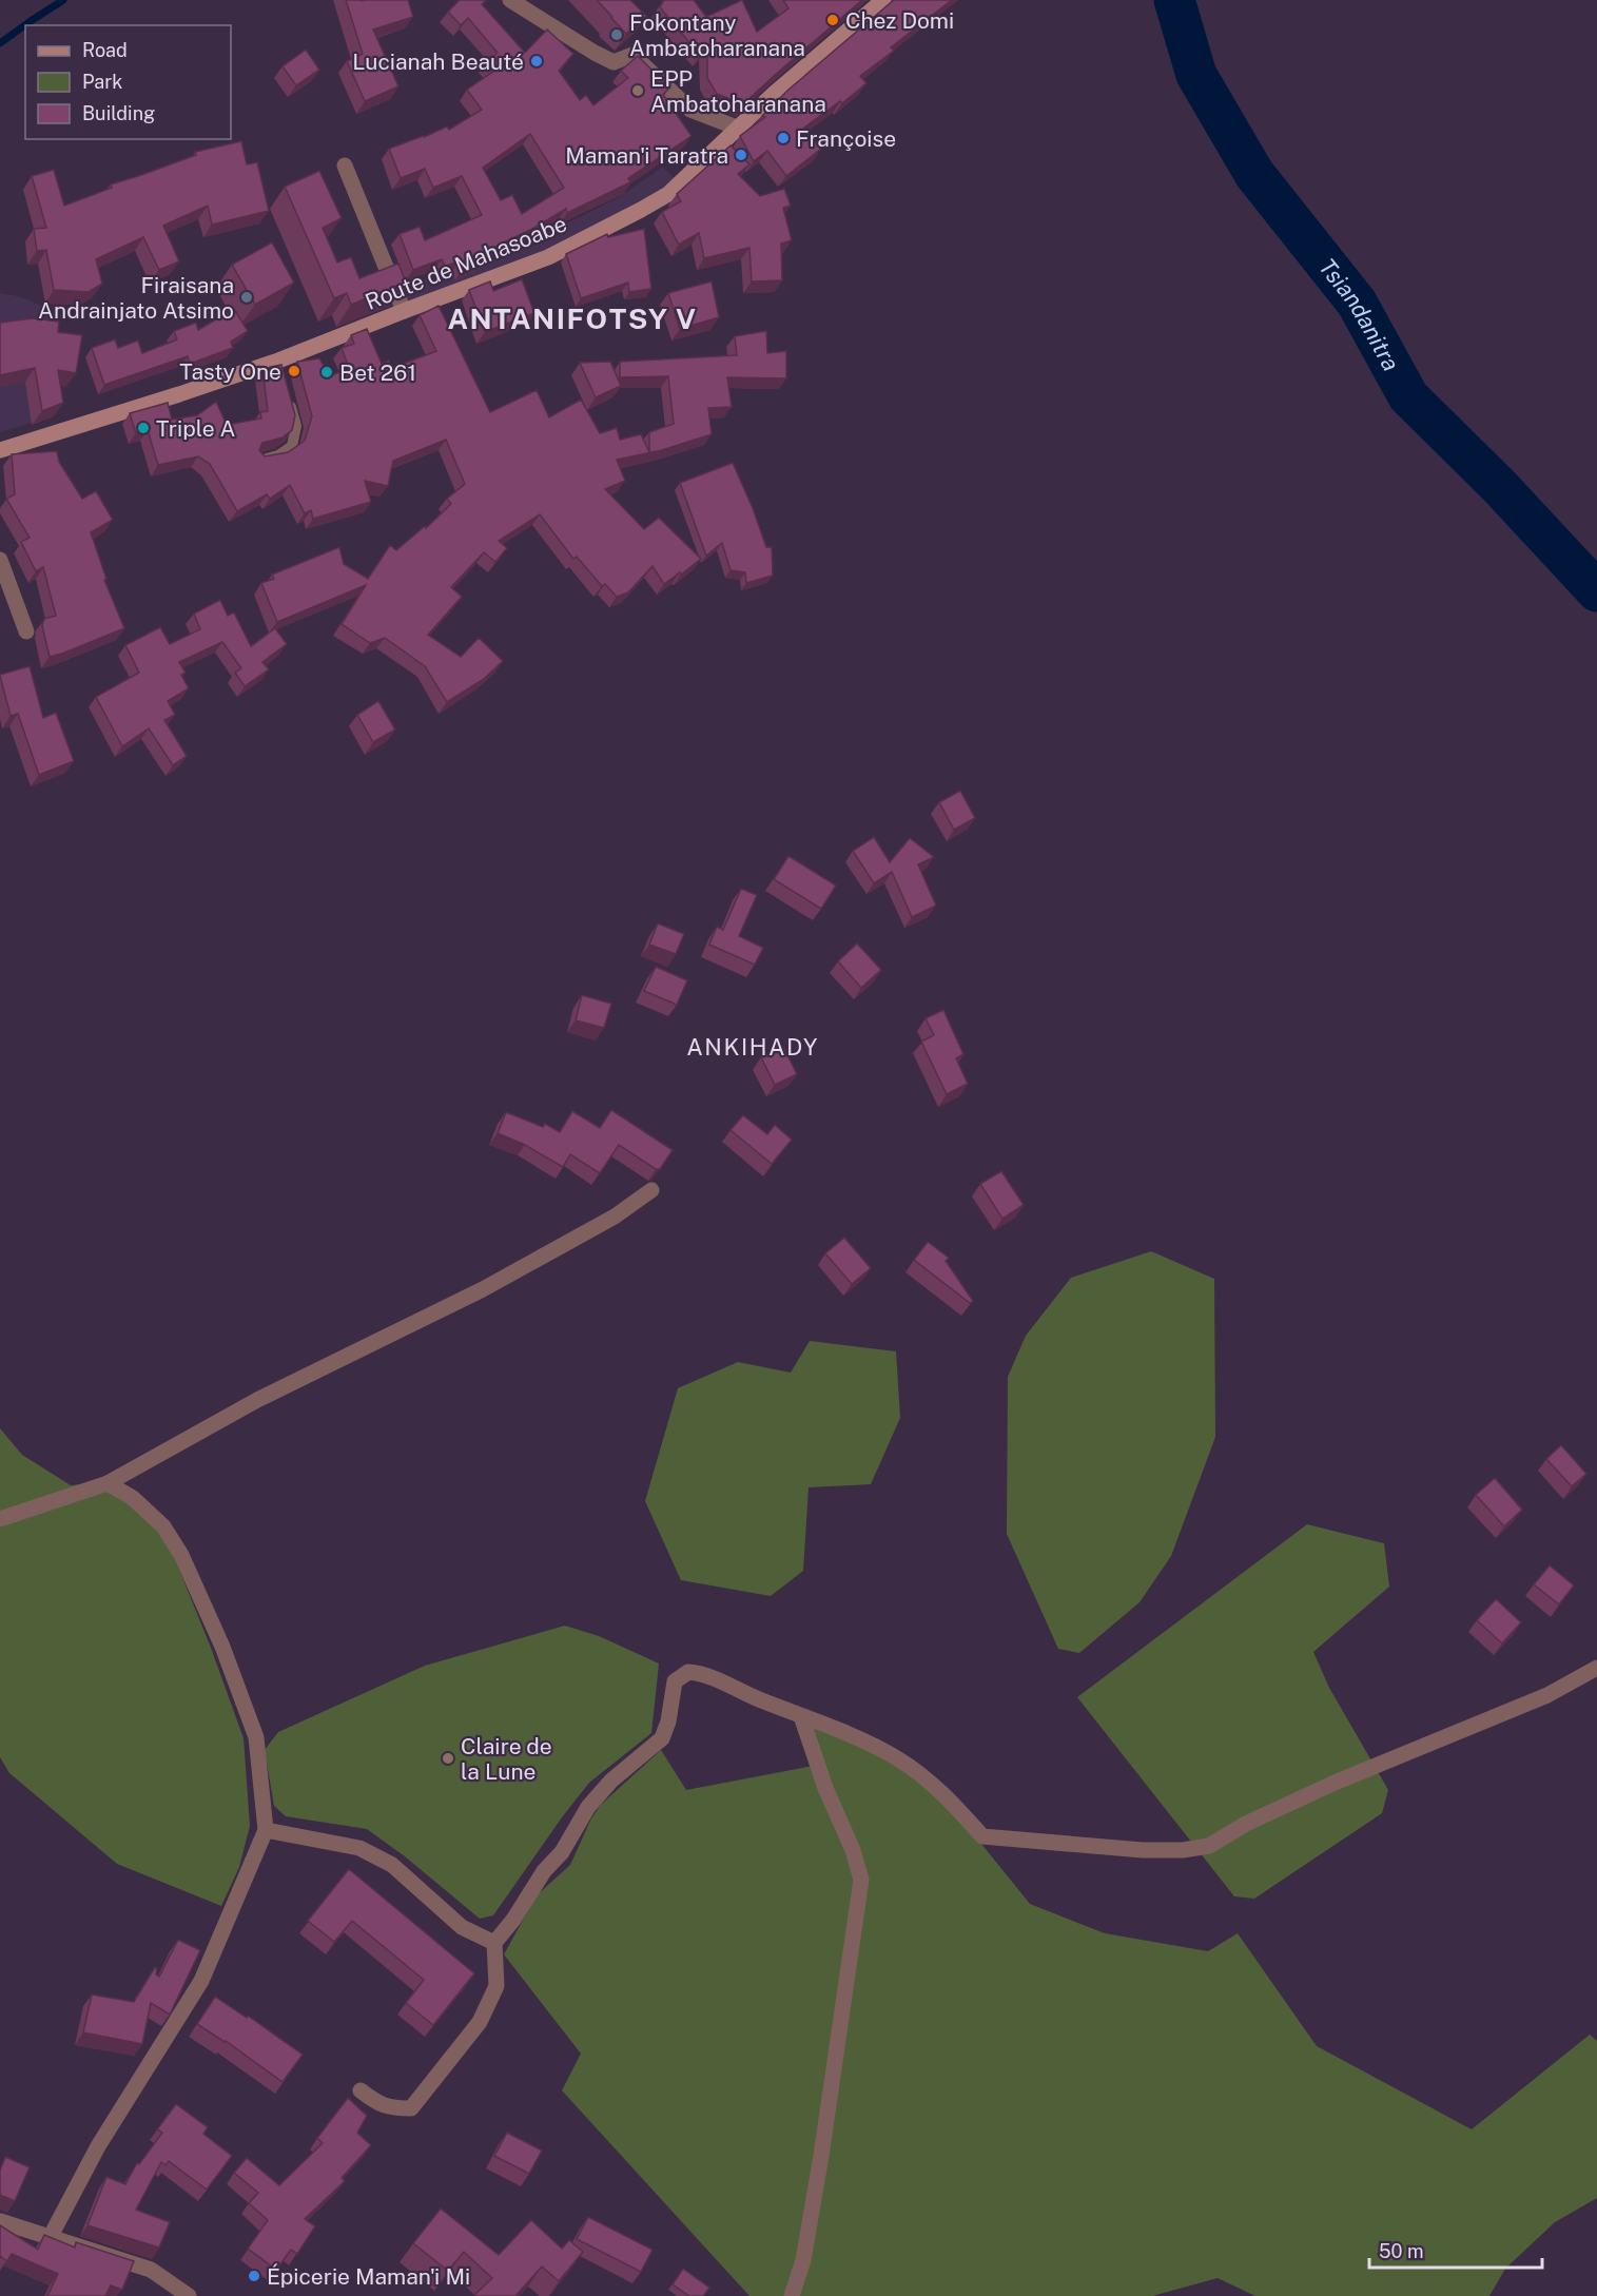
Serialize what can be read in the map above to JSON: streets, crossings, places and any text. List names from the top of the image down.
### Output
{
  "streets": {
    "street": ["Route de Mahasoabe"]
  },
  "districts": ["ANTANIFOTSY V", "ANKIHADY"],
  "water": ["Tsiandanitra"],
  "places": [
    "Chez Domi",
    "Fokontany Ambatoharanana",
    "Lucianah Beauté",
    "EPP Ambatoharanana",
    "Françoise",
    "Maman'i Taratra",
    "Firaisana Andrainjato Atsimo",
    "Tasty One",
    "Bet 261",
    "Triple A",
    "Claire de la Lune",
    "Épicerie Maman'i Mi"
  ],
  "legend": ["Road", "Park", "Building"],
  "scale_bar": "50 m"
}
